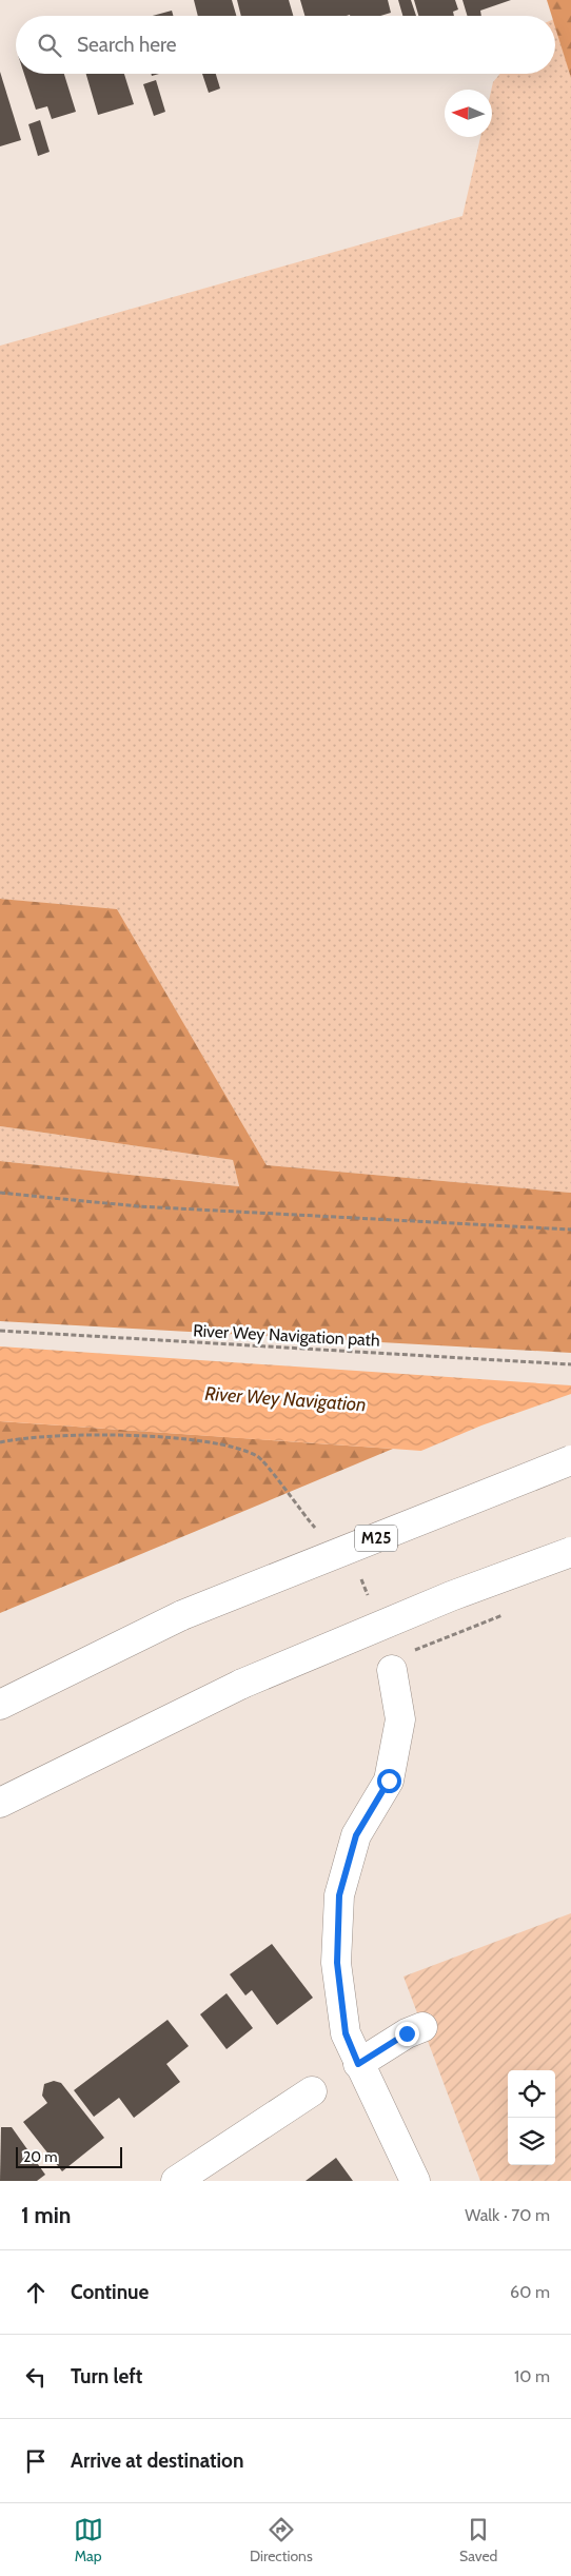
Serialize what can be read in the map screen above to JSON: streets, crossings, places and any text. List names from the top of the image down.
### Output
{
  "streets": {
    "main road": ["M25"],
    "path": ["River Wey Navigation path"]
  },
  "water": ["River Wey Navigation"],
  "scale_bar": "20 m",
  "north": "left",
  "page": {
    "search": "Search here",
    "scale": "20 m",
    "heading": ["1 min", "Walk · 70 m"],
    "list": [
      ["Continue", "60 m"],
      ["Turn left", "10 m"],
      "Arrive at destination"
    ],
    "nav": ["Map", "Directions", "Saved"]
  }
}
